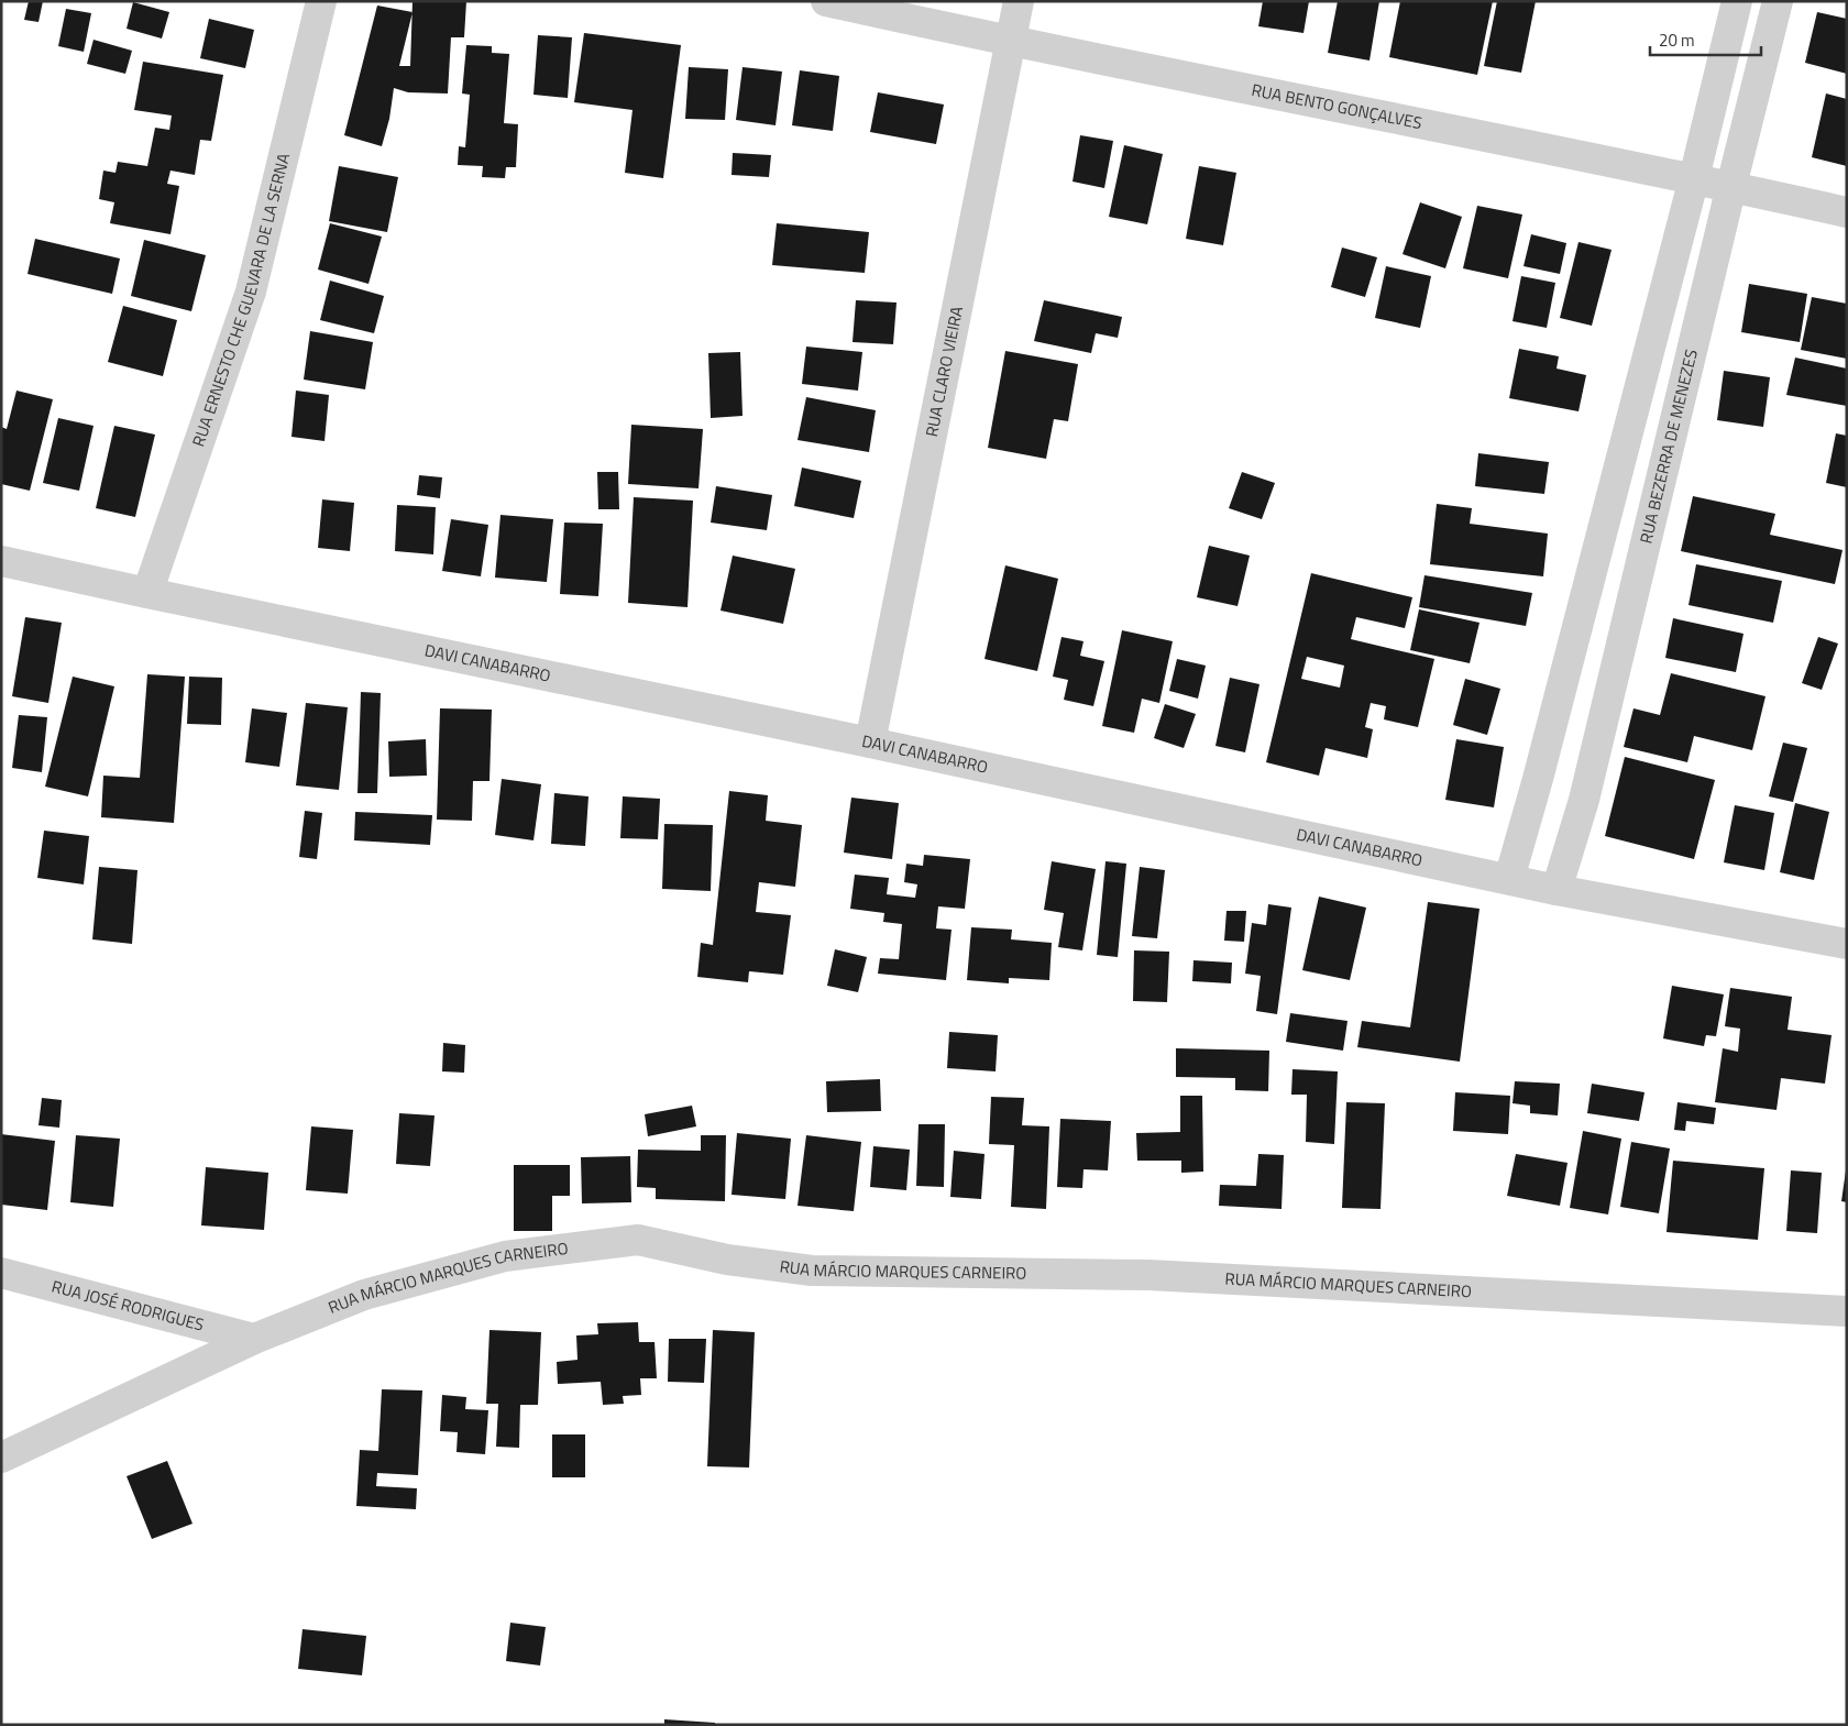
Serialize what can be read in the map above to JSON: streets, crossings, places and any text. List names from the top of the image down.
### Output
{
  "streets": {
    "street": [
      "RUA BENTO GONÇALVES",
      "RUA ERNESTO CHE GUEVARA DE LA SERNA",
      "RUA CLARO VIEIRA",
      "RUA BEZERRA DE MENEZES",
      "DAVI CANABARRO",
      "RUA MÁRCIO MARQUES CARNEIRO",
      "RUA JOSÉ RODRIGUES"
    ]
  },
  "crossings": [
    ["RUA BENTO GONÇALVES", "RUA CLARO VIEIRA"],
    ["RUA BENTO GONÇALVES", "RUA BEZERRA DE MENEZES"],
    ["RUA ERNESTO CHE GUEVARA DE LA SERNA", "DAVI CANABARRO"],
    ["RUA CLARO VIEIRA", "DAVI CANABARRO"],
    ["RUA BEZERRA DE MENEZES", "DAVI CANABARRO"],
    ["RUA MÁRCIO MARQUES CARNEIRO", "RUA JOSÉ RODRIGUES"]
  ],
  "scale_bar": "20 m"
}
